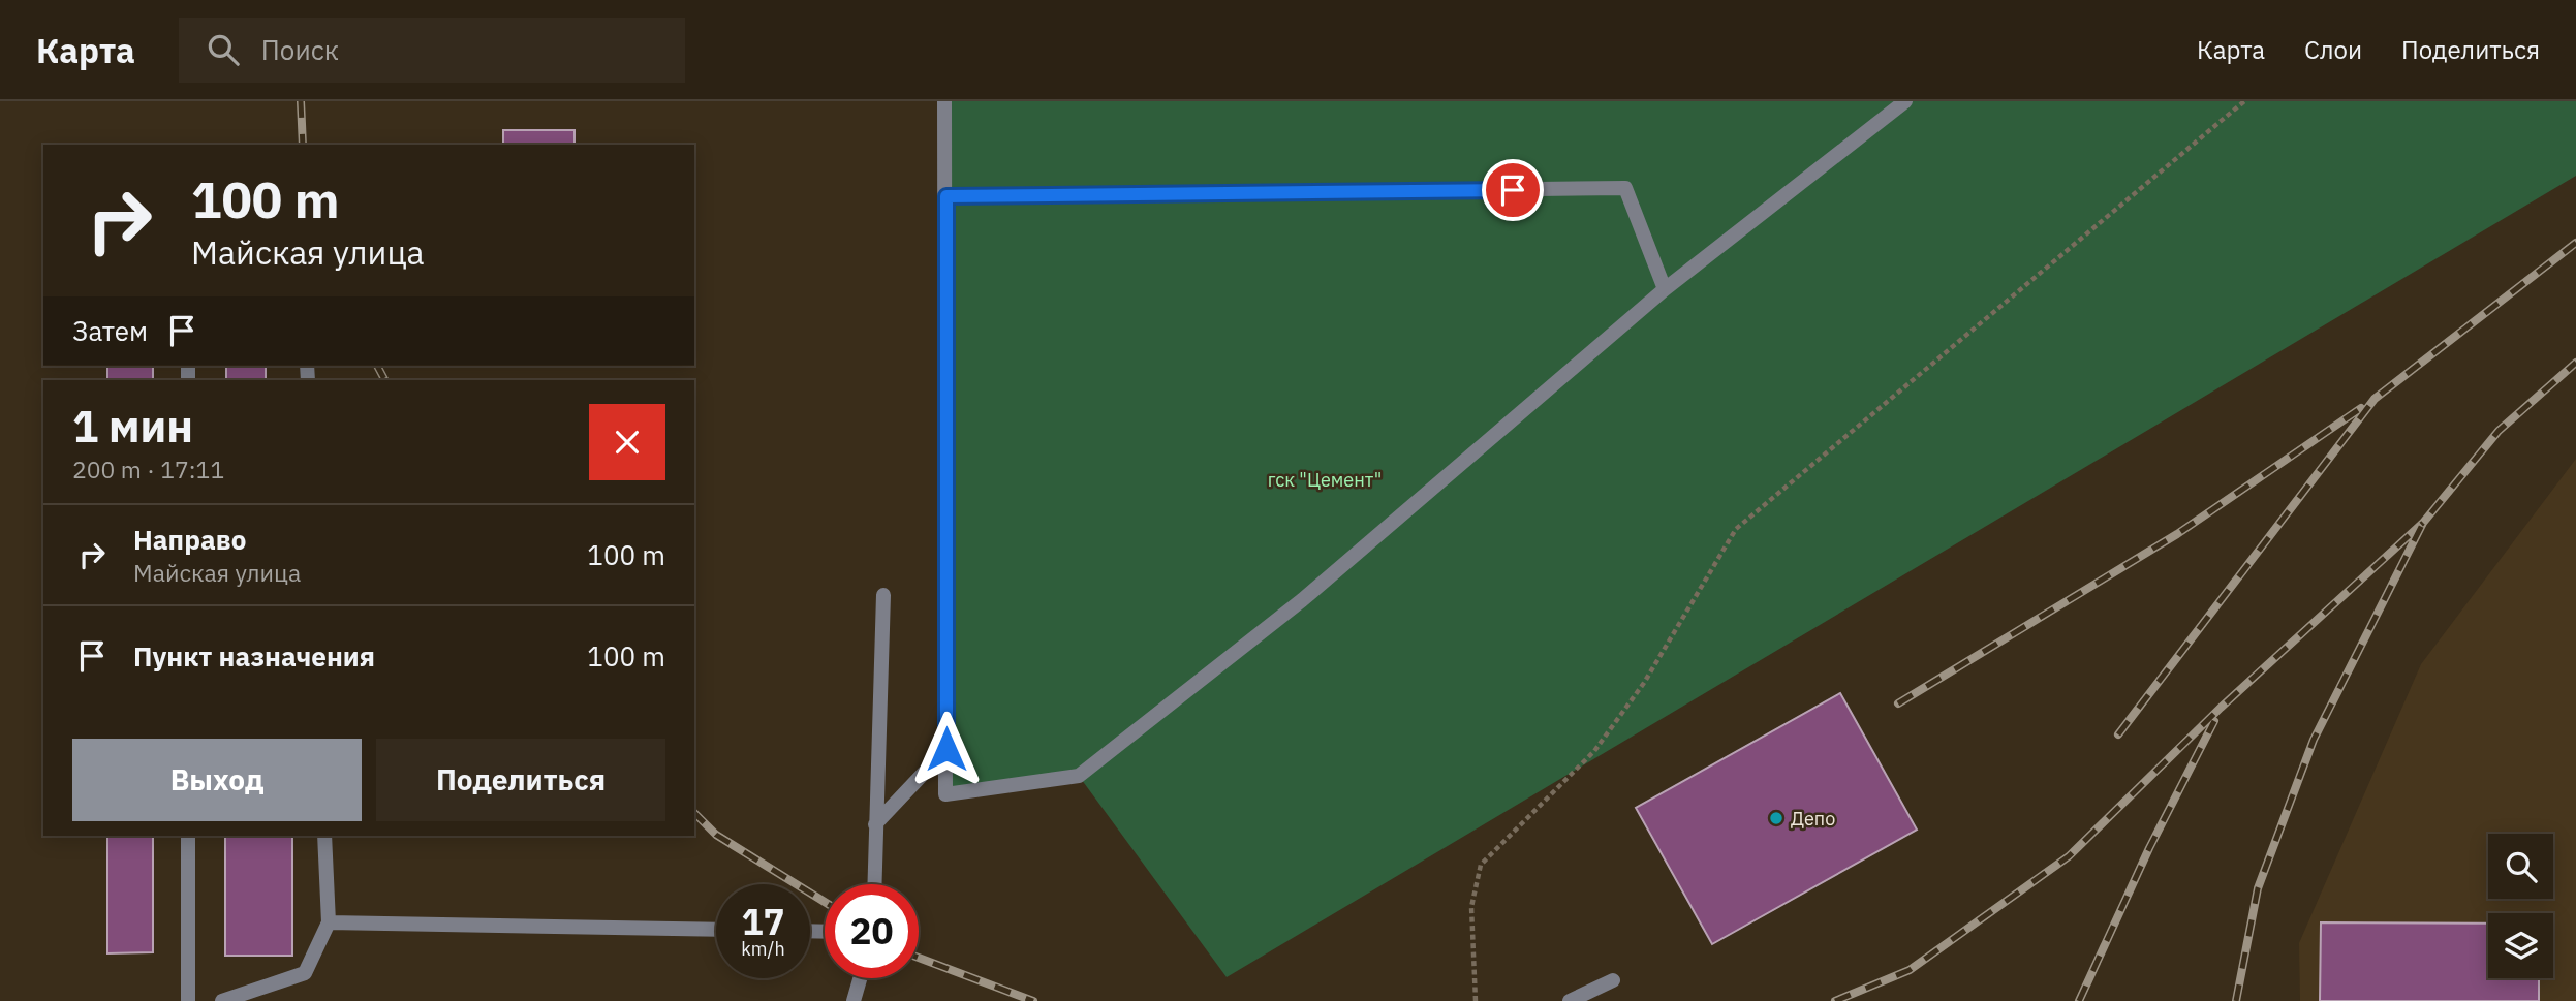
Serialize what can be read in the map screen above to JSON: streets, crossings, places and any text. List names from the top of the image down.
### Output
{
  "parks": ["гск \"Цемент\""],
  "places": ["Депо"],
  "page": {
    "header": "Карта",
    "search": "Поиск",
    "nav": ["Карта", "Слои", "Поделиться"],
    "turn": ["100 m", "Майская улица"],
    "then": "Затем",
    "heading": ["1 мин", "200 m · 17:11"],
    "list": [
      {
        "name": "Направо",
        "note": "Майская улица",
        "value": "100 m"
      },
      {
        "name": "Пункт назначения",
        "value": "100 m"
      }
    ],
    "buttons": ["Выход", "Поделиться"],
    "speed": "17 km/h",
    "limit": "20"
  }
}
